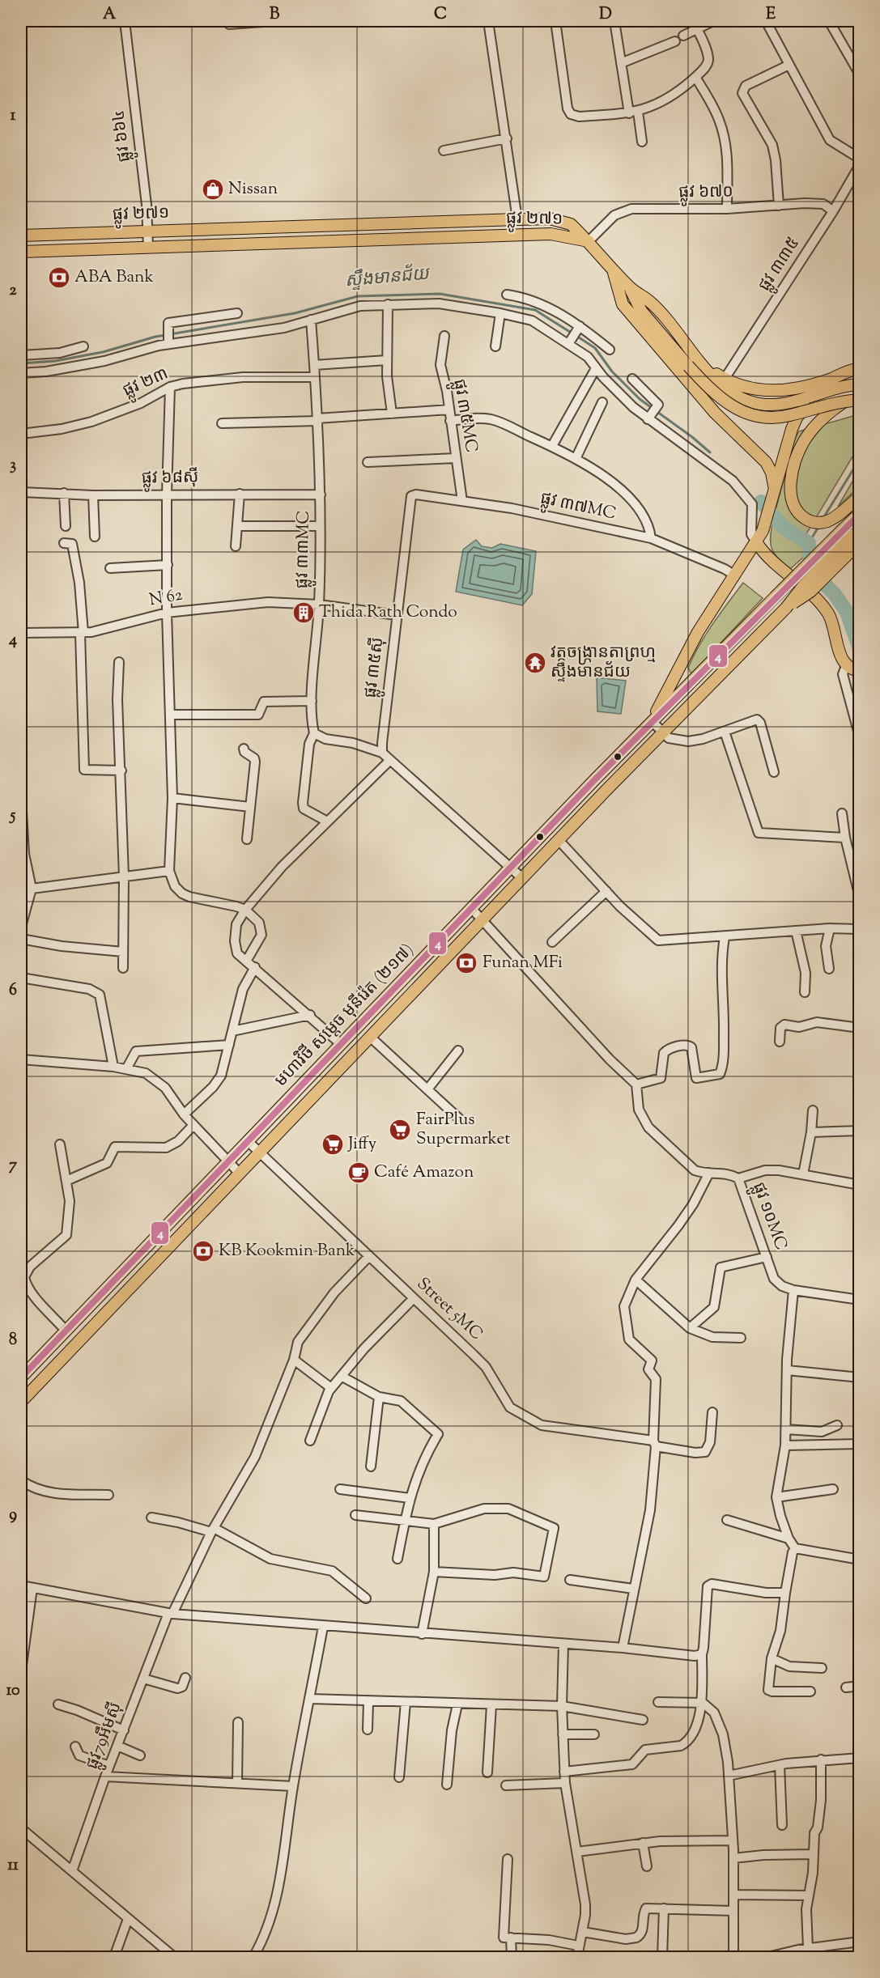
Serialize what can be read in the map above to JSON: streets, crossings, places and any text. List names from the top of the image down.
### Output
{
  "streets": {
    "main road": ["ផ្លូវ ២៧១", "មហាវិថី សម្តេច មុនីរ៉េត (២១៧)"],
    "street": [
      "ផ្លូវ ៦៦៤",
      "ផ្លូវ ៦៧០",
      "ផ្លូវ ៣៣៥",
      "ផ្លូវ ២៣",
      "ផ្លូវ ៣៥MC",
      "ផ្លូវ ៦៨ស៊ី",
      "ផ្លូវ ៣៧MC",
      "ផ្លូវ ៣៣MC",
      "N 62",
      "ផ្លូវ ៣៥ស៊ី",
      "ផ្លូវ ១០MC",
      "Street 5MC",
      "ផ្លូវ79អឹមស៊ី"
    ]
  },
  "crossings": [
    ["ផ្លូវ ៦៦៤", "ផ្លូវ ២៧១"],
    ["ផ្លូវ ៦៧០", "ផ្លូវ ២៧១"],
    ["ផ្លូវ ៦៧០", "ផ្លូវ ៣៣៥"],
    ["ផ្លូវ ២៣", "ផ្លូវ ៣៣MC"],
    ["ផ្លូវ ៣៥MC", "ផ្លូវ ៣៧MC"],
    ["ផ្លូវ ៦៨ស៊ី", "ផ្លូវ ៣៣MC"],
    ["ផ្លូវ ៣៧MC", "ផ្លូវ ៣៥ស៊ី"],
    ["ផ្លូវ ៣៣MC", "N 62"],
    ["N 62", "ផ្លូវ ៣៥ស៊ី"],
    ["មហាវិថី សម្តេច មុនីរ៉េត (២១៧)", "Street 5MC"],
    ["Street 5MC", "ផ្លូវ79អឹមស៊ី"]
  ],
  "water": ["ស្ទឹងមានជ័យ"],
  "places": {
    "shop": ["Nissan"],
    "bank": ["ABA Bank", "Funan MFi", "KB Kookmin Bank"],
    "building": ["Thida Rath Condo"],
    "temple": ["វត្តចង្ក្រានតាព្រហ្ម ស្ទឹងមានជ័យ"],
    "supermarket": ["FairPlus Supermarket", "Jiffy"],
    "cafe": ["Café Amazon"]
  },
  "lines": ["transit line 4"],
  "grid": {
    "columns": [
      "A",
      "B",
      "C",
      "D",
      "E"
    ],
    "rows": [
      "1",
      "2",
      "3",
      "4",
      "5",
      "6",
      "7",
      "8",
      "9",
      "10",
      "11"
    ]
  }
}
